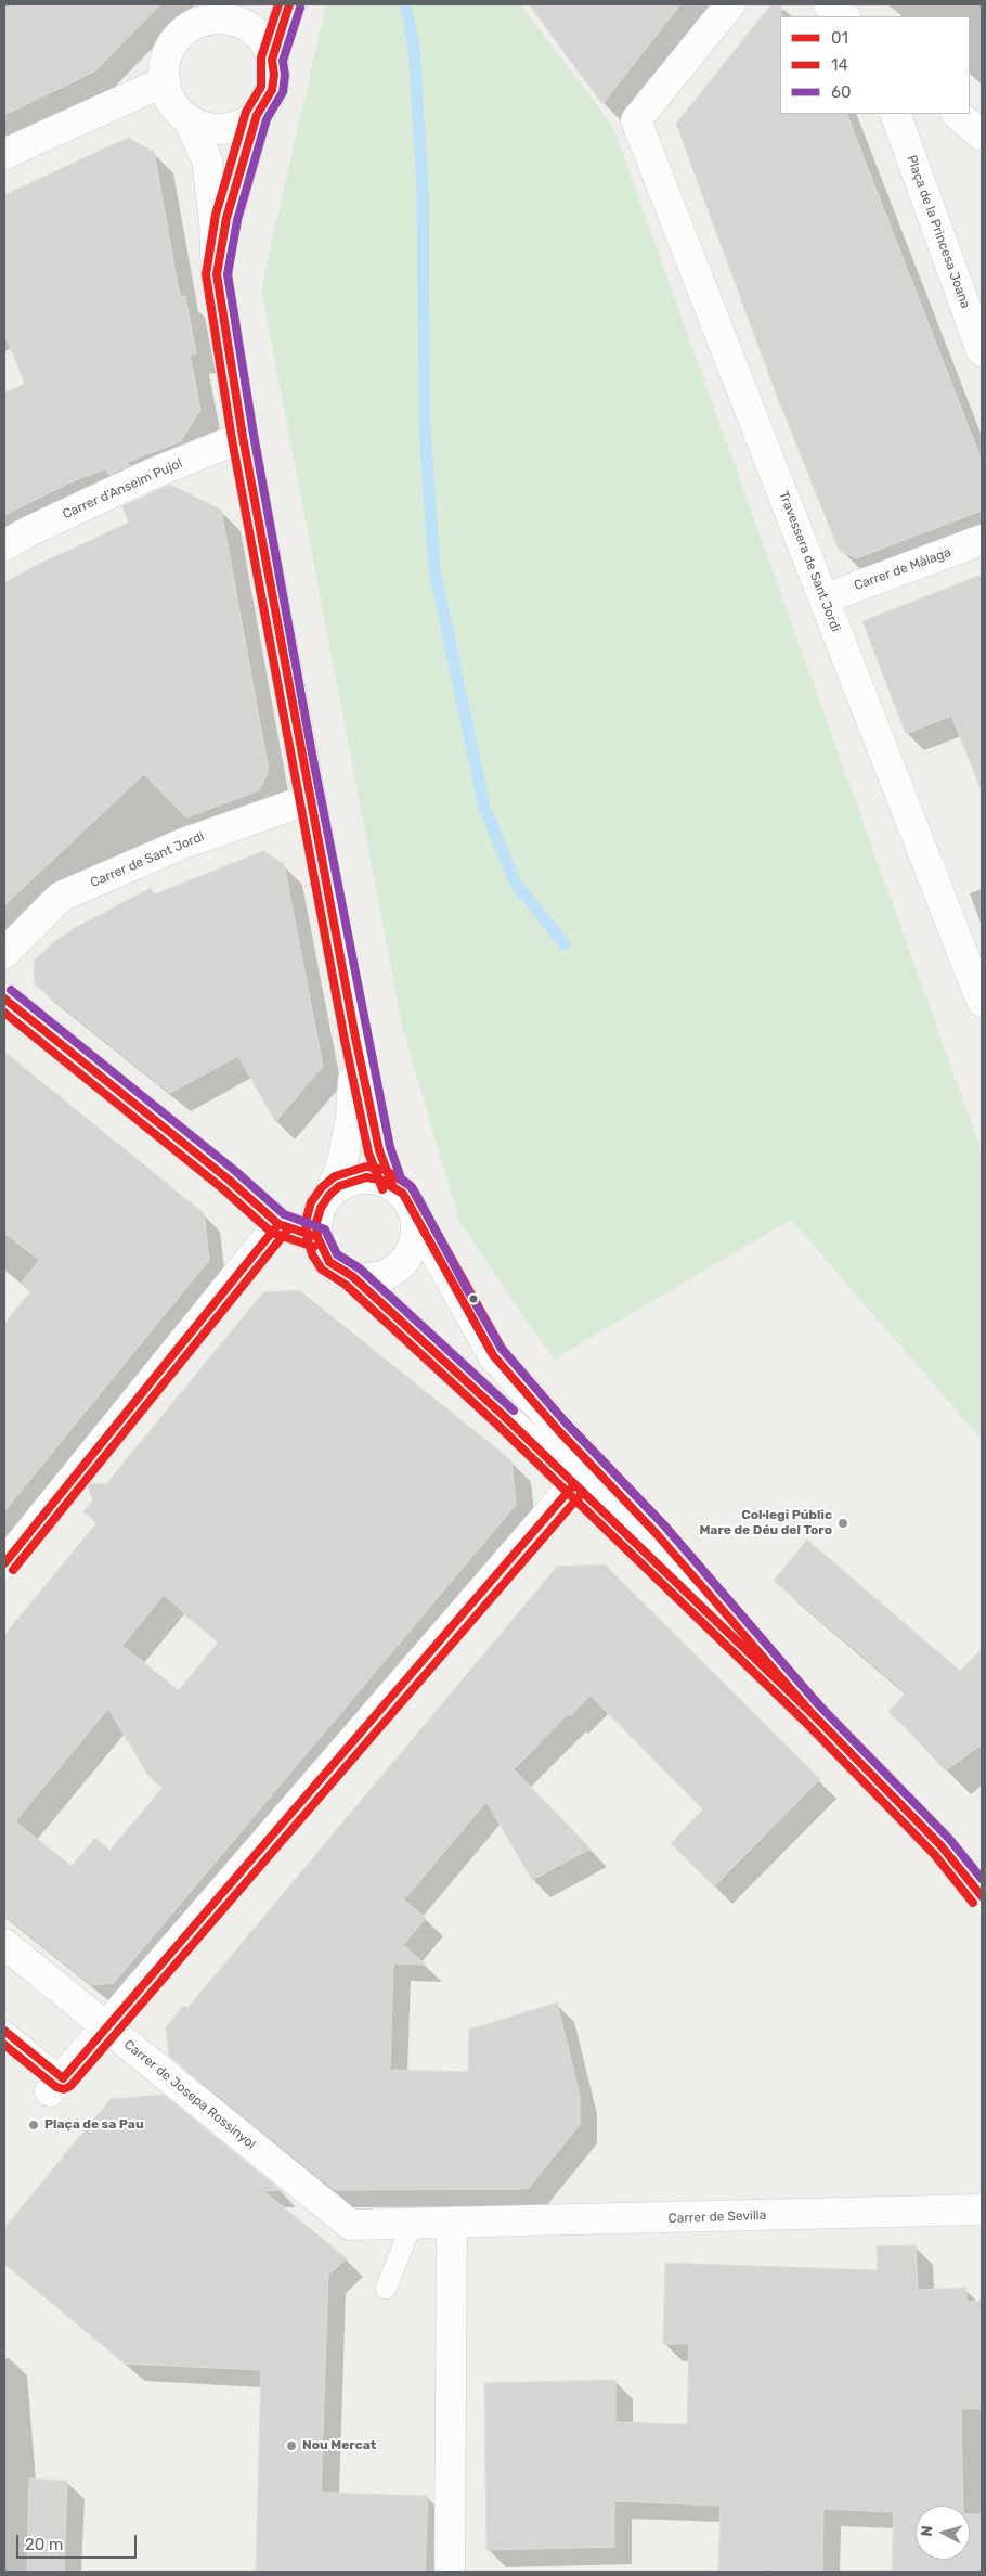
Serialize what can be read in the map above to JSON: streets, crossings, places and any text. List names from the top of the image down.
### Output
{
  "streets": {
    "street": [
      "Plaça de la Princesa Joana",
      "Carrer d'Anselm Pujol",
      "Travessera de Sant Jordi",
      "Carrer de Màlaga",
      "Carrer de Sant Jordi",
      "Carrer de Josepa Rossinyol",
      "Carrer de Sevilla"
    ]
  },
  "crossings": [
    ["Travessera de Sant Jordi", "Carrer de Màlaga"],
    ["Carrer de Josepa Rossinyol", "Carrer de Sevilla"]
  ],
  "places": ["Col·legi Públic Mare de Déu del Toro", "Plaça de sa Pau", "Nou Mercat"],
  "lines": ["transit line 01", "transit line 14", "transit line 60"],
  "legend": ["01", "14", "60"],
  "scale_bar": "20 m",
  "north": "left"
}
